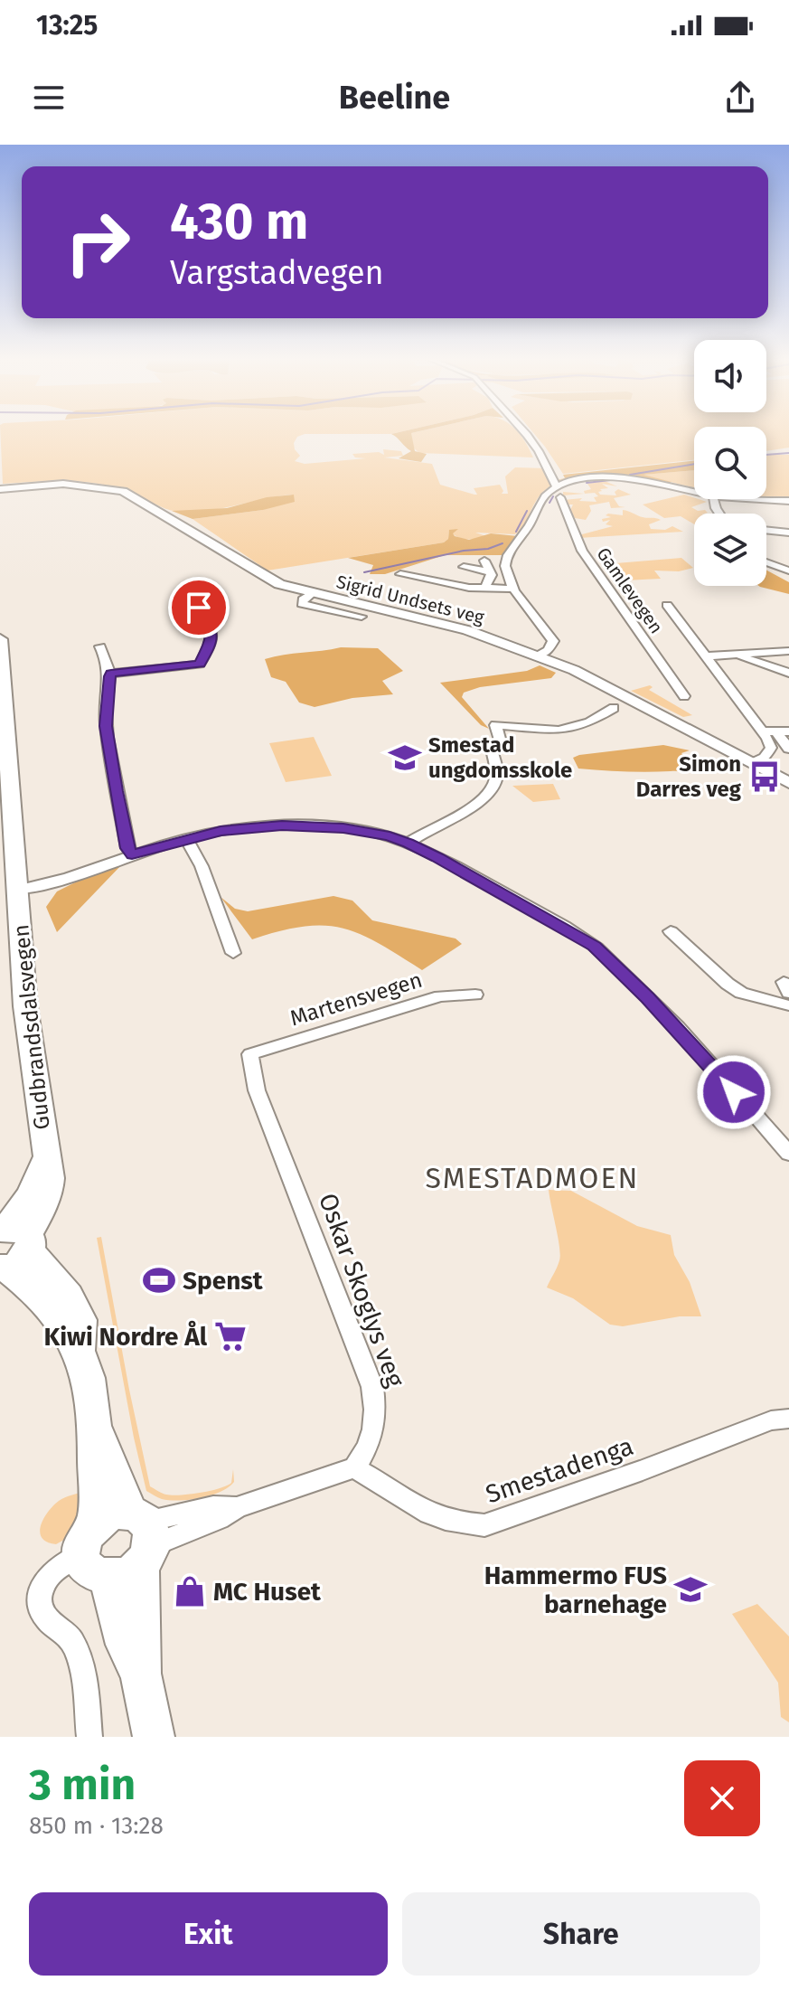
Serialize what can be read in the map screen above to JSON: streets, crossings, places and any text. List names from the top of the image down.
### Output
{
  "streets": {
    "main road": ["Gudbrandsdalsvegen"],
    "street": [
      "Gamlevegen",
      "Sigrid Undsets veg",
      "Martensvegen",
      "Oskar Skoglys veg",
      "Smestadenga"
    ]
  },
  "crossings": [
    ["Martensvegen", "Oskar Skoglys veg"],
    ["Oskar Skoglys veg", "Smestadenga"]
  ],
  "districts": ["SMESTADMOEN"],
  "places": {
    "school or university": ["Smestad ungdomsskole", "Hammermo FUS barnehage"],
    "bus stop": ["Simon Darres veg"],
    "sports": ["Spenst"],
    "supermarket": ["Kiwi Nordre Ål"],
    "shop": ["MC Huset"]
  },
  "page": {
    "status": "13:25",
    "header": "Beeline",
    "turn": ["430 m", "Vargstadvegen"],
    "heading": ["3 min", "850 m · 13:28"],
    "buttons": ["Exit", "Share"]
  }
}
